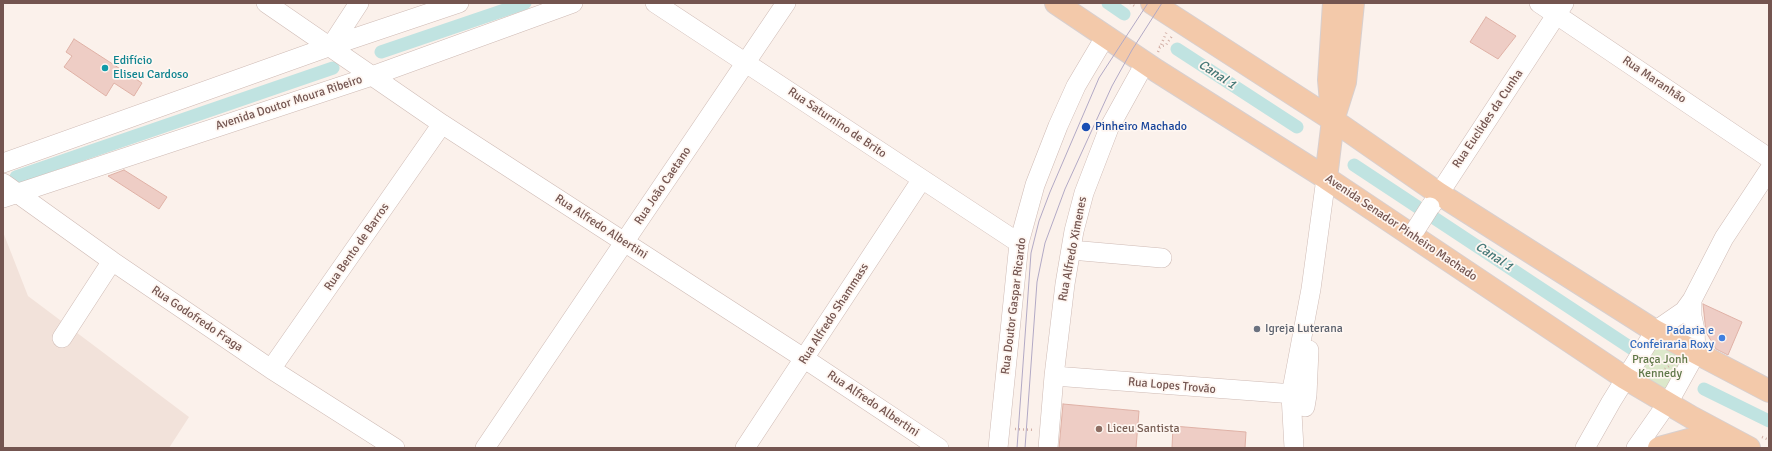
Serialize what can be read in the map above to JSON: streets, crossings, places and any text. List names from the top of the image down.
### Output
{
  "streets": {
    "main road": ["Avenida Senador Pinheiro Machado"],
    "street": [
      "Rua Maranhão",
      "Avenida Doutor Moura Ribeiro",
      "Rua Euclides da Cunha",
      "Rua Saturnino de Brito",
      "Rua João Caetano",
      "Rua Alfredo Albertini",
      "Rua Bento de Barros",
      "Rua Alfredo Ximenes",
      "Rua Doutor Gaspar Ricardo",
      "Rua Alfredo Shammass",
      "Rua Godofredo Fraga",
      "Rua Lopes Trovão"
    ]
  },
  "crossings": [
    ["Rua Maranhão", "Rua Euclides da Cunha"],
    ["Avenida Doutor Moura Ribeiro", "Rua Alfredo Albertini"],
    ["Avenida Doutor Moura Ribeiro", "Rua Godofredo Fraga"],
    ["Rua Euclides da Cunha", "Avenida Senador Pinheiro Machado"],
    ["Rua Saturnino de Brito", "Rua João Caetano"],
    ["Rua Saturnino de Brito", "Rua Doutor Gaspar Ricardo"],
    ["Rua Saturnino de Brito", "Rua Alfredo Shammass"],
    ["Rua João Caetano", "Rua Alfredo Albertini"],
    ["Rua Alfredo Albertini", "Rua Bento de Barros"],
    ["Rua Alfredo Albertini", "Rua Alfredo Shammass"],
    ["Avenida Senador Pinheiro Machado", "Rua Alfredo Ximenes"],
    ["Avenida Senador Pinheiro Machado", "Rua Doutor Gaspar Ricardo"],
    ["Rua Bento de Barros", "Rua Godofredo Fraga"],
    ["Rua Alfredo Ximenes", "Rua Lopes Trovão"]
  ],
  "water": ["Canal 1"],
  "parks": ["Praça Jonh Kennedy"],
  "places": [
    "Edifício Eliseu Cardoso",
    "Pinheiro Machado",
    "Igreja Luterana",
    "Padaria e Confeiraria Roxy",
    "Liceu Santista"
  ]
}
